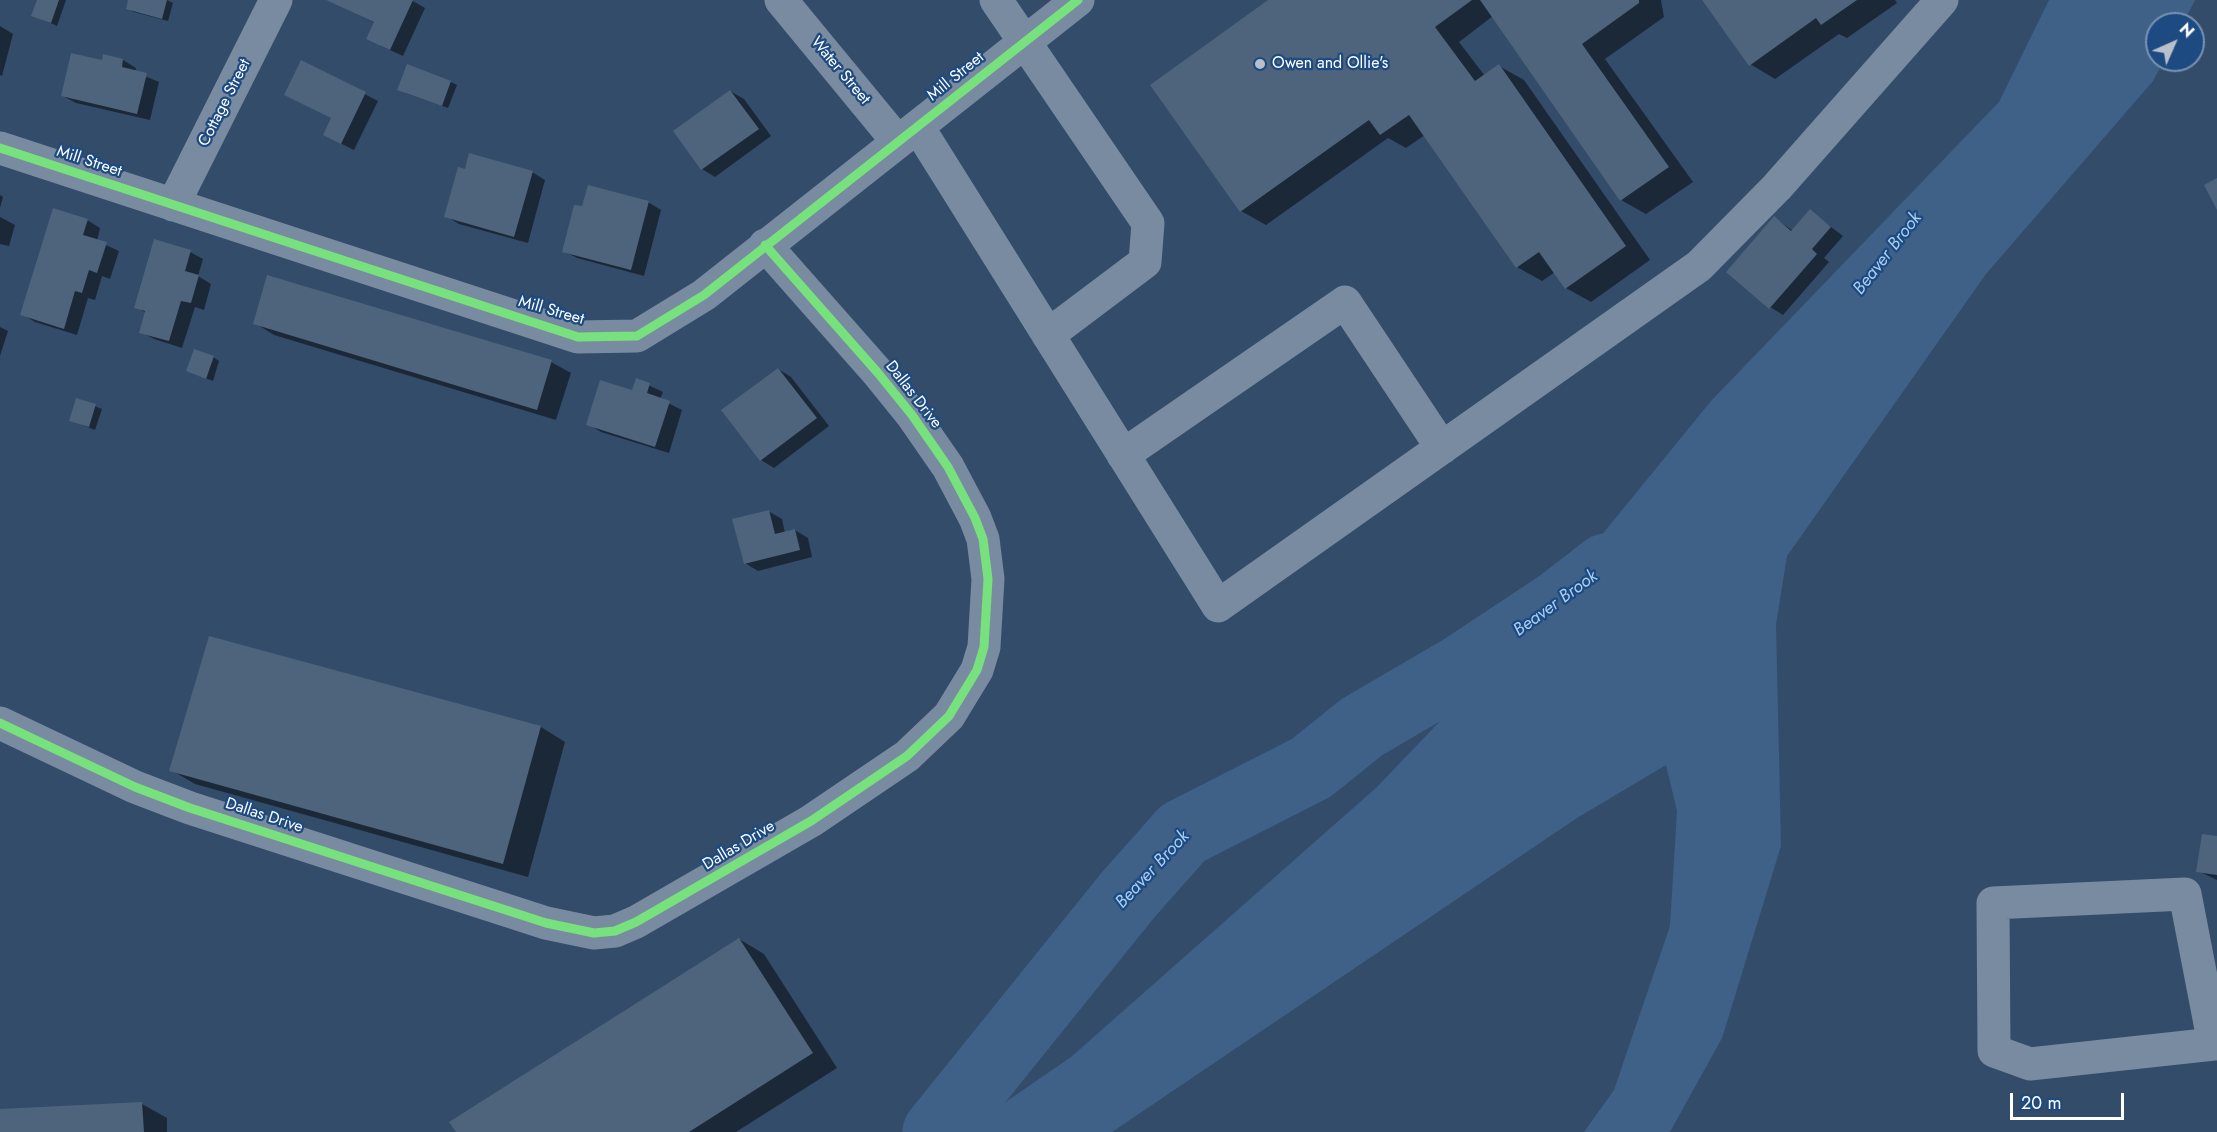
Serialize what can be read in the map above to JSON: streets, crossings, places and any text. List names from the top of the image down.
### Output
{
  "streets": {
    "street": [
      "Water Street",
      "Mill Street",
      "Cottage Street",
      "Dallas Drive"
    ]
  },
  "crossings": [
    ["Water Street", "Mill Street"],
    ["Mill Street", "Cottage Street"],
    ["Mill Street", "Dallas Drive"]
  ],
  "water": ["Beaver Brook"],
  "places": ["Owen and Ollie's"],
  "scale_bar": "20 m",
  "north": "top right"
}
